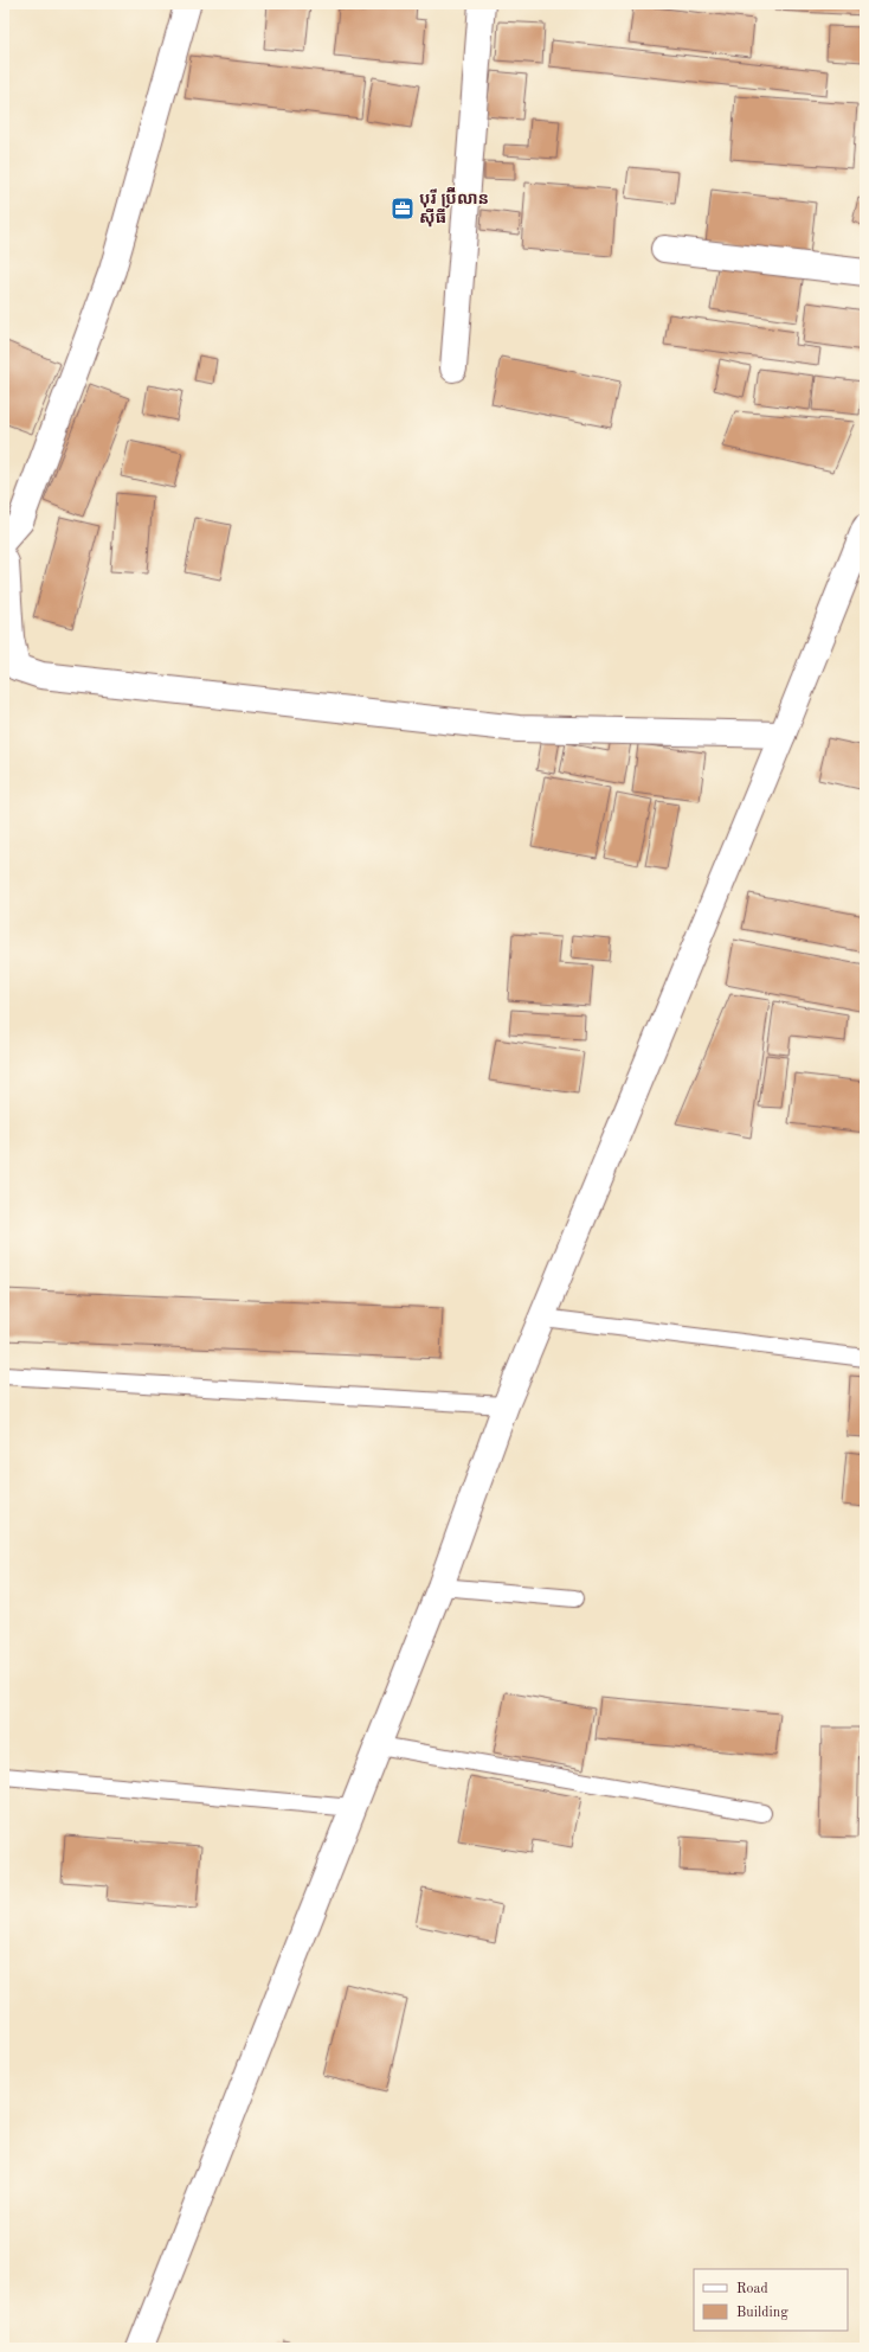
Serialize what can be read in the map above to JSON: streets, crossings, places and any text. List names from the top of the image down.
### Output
{
  "places": {
    "office": ["បុរី ប្រ៊ីលាន សុីធី"]
  },
  "legend": ["Road", "Building"]
}
